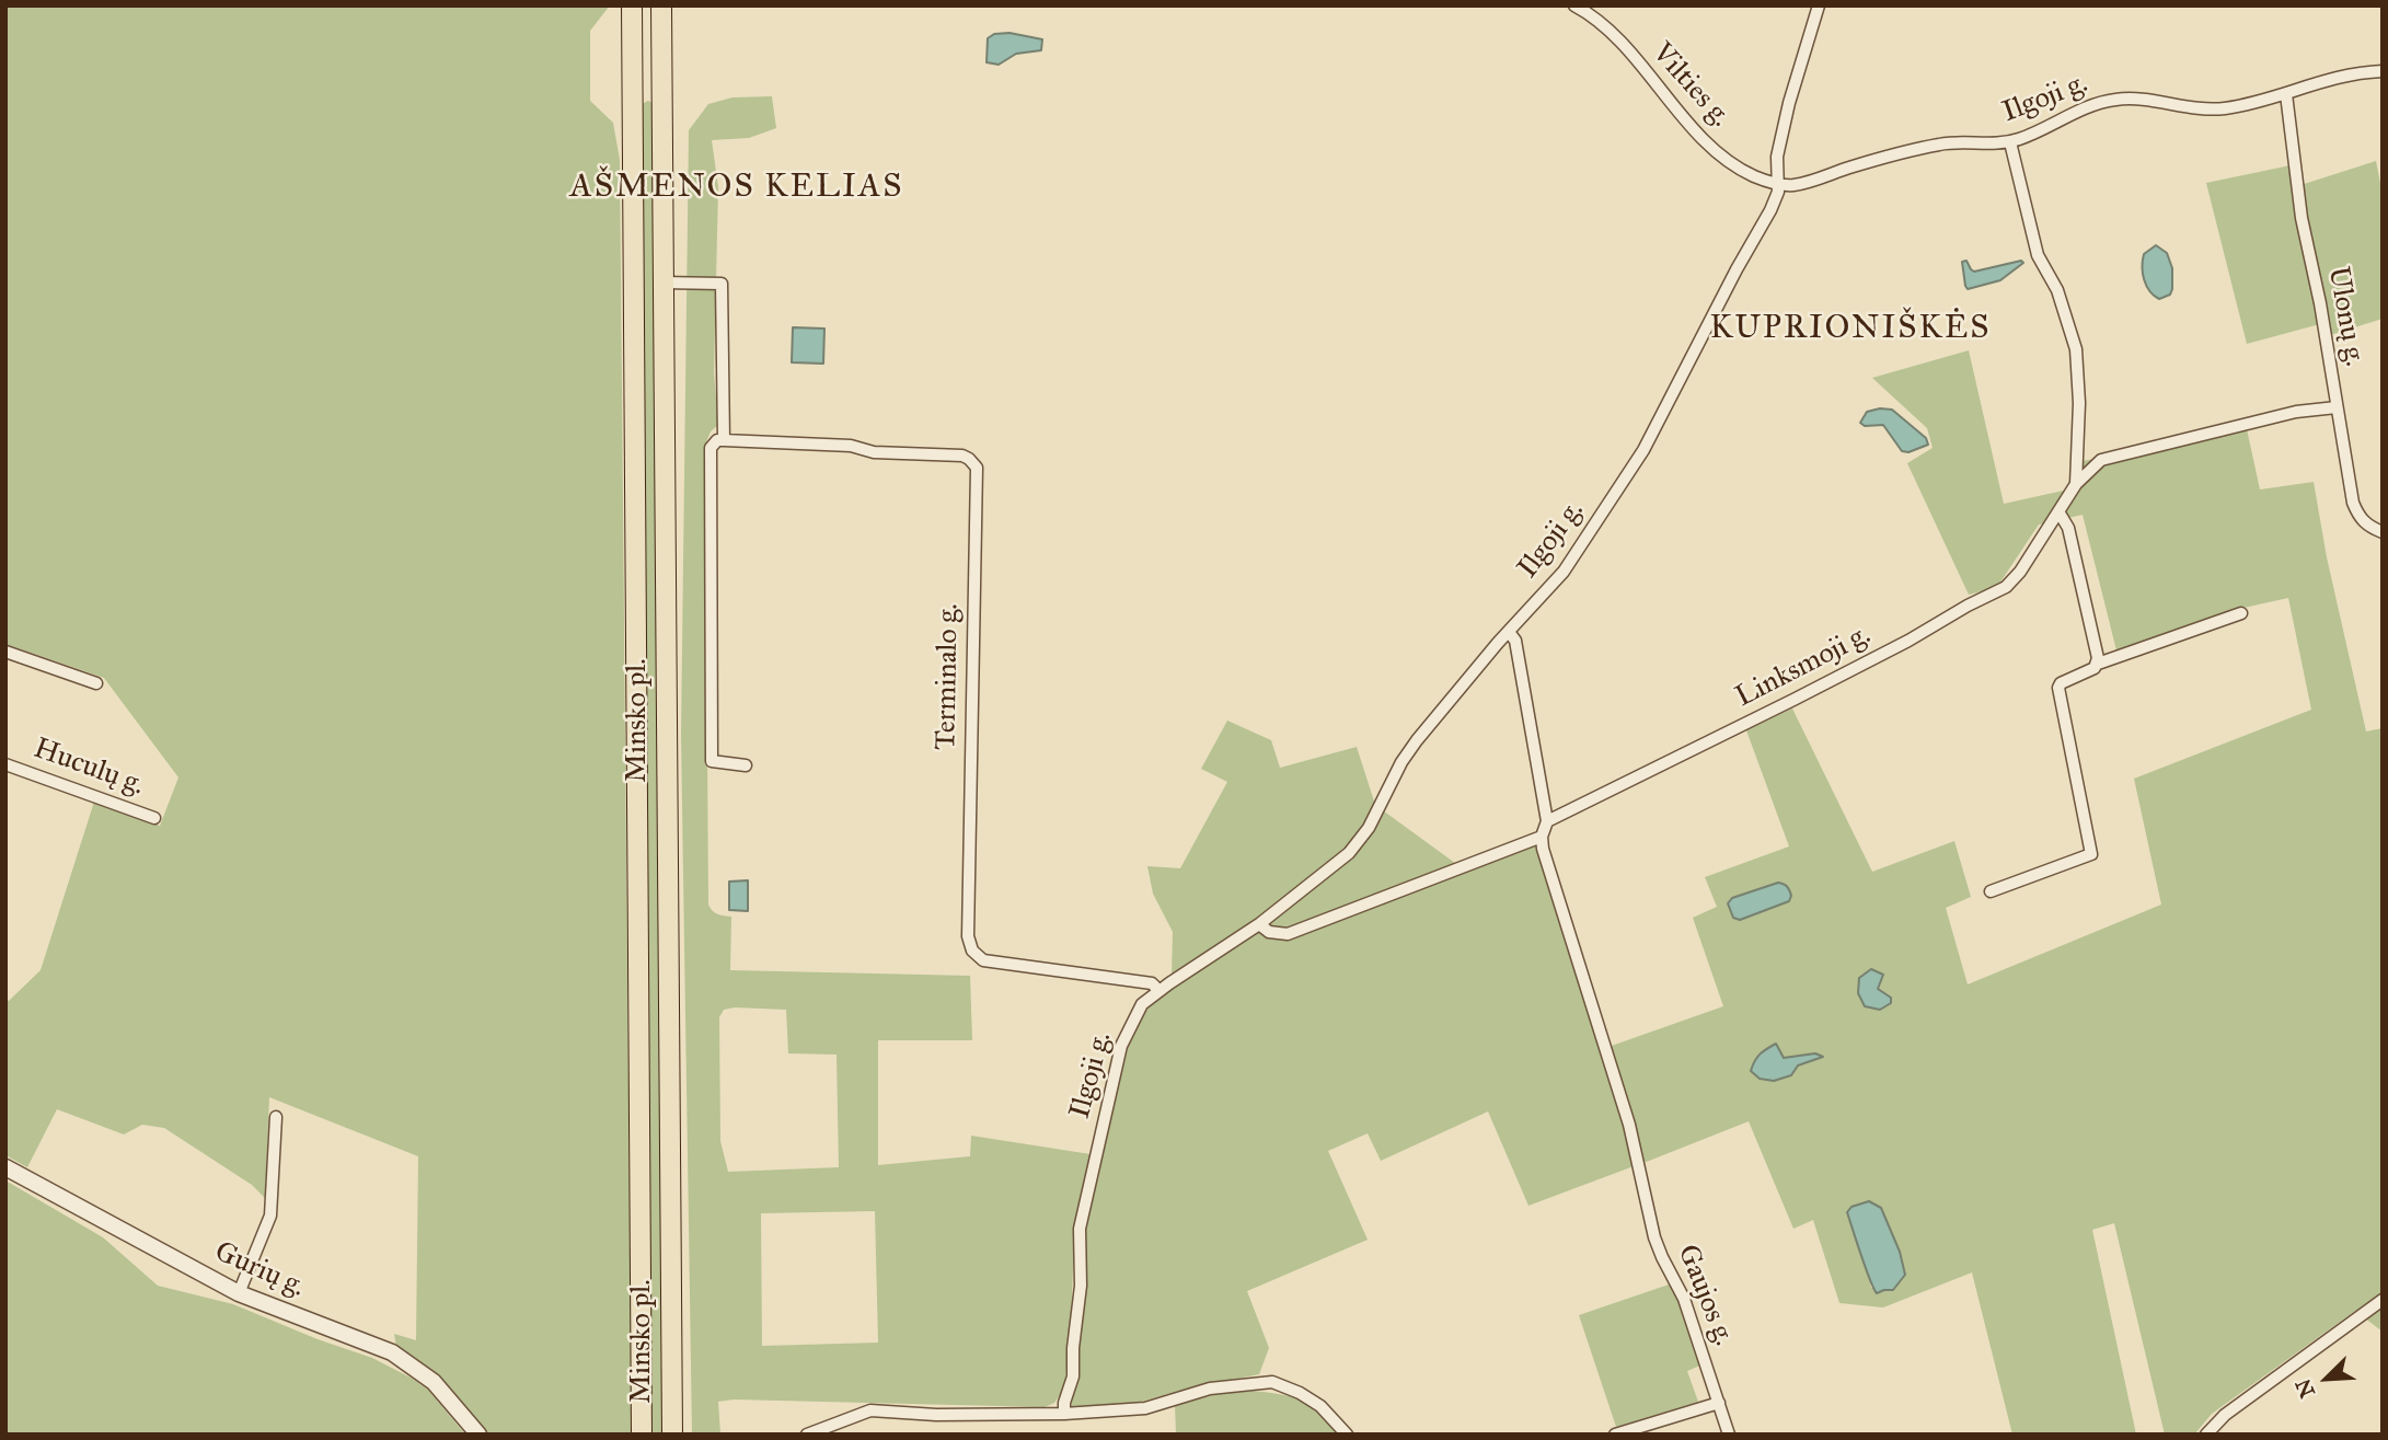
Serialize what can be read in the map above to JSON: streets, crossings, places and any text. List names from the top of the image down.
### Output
{
  "streets": {
    "highway": ["Minsko pl."],
    "street": [
      "Vilties g.",
      "Ilgoji g.",
      "Ulonų g.",
      "Linksmoji g.",
      "Terminalo g.",
      "Huculų g.",
      "Gurių g.",
      "Gaujos g."
    ]
  },
  "crossings": [
    ["Vilties g.", "Ilgoji g."],
    ["Ilgoji g.", "Ulonų g."],
    ["Ilgoji g.", "Terminalo g."],
    ["Ulonų g.", "Linksmoji g."]
  ],
  "districts": ["AŠMENOS KELIAS", "KUPRIONIŠKĖS"],
  "north": "bottom left"
}
